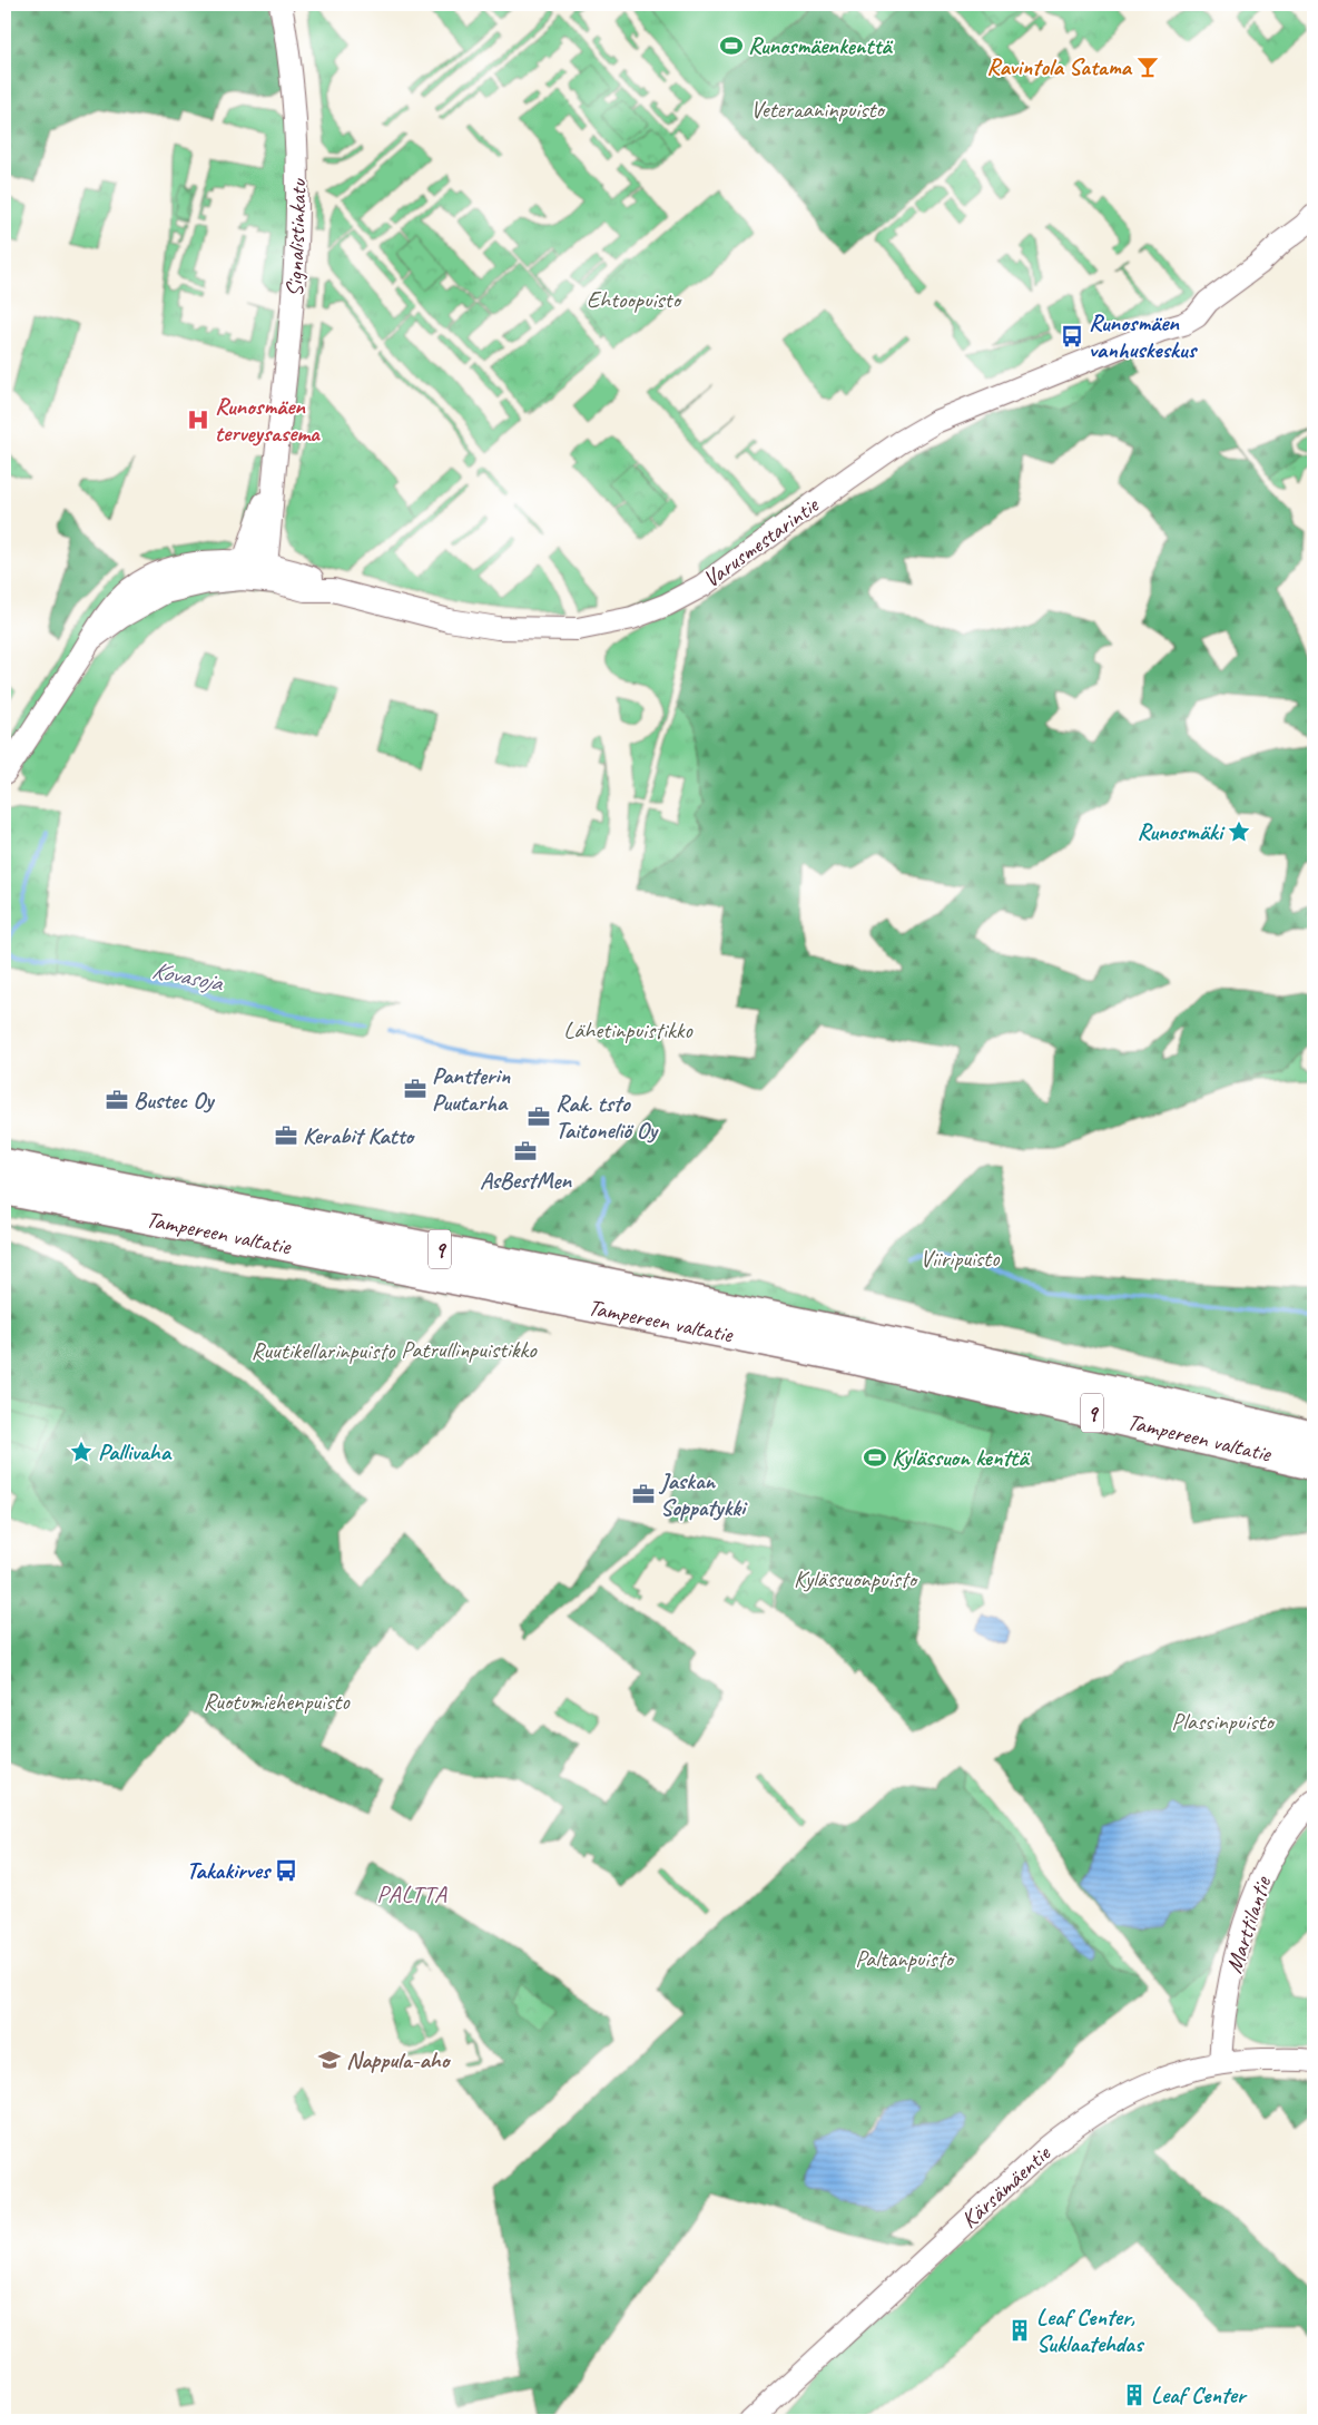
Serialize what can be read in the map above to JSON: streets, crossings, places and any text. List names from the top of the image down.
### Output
{
  "streets": {
    "highway": ["Tampereen valtatie", "9"],
    "street": [
      "Signalistinkatu",
      "Varusmestarintie",
      "Marttilantie",
      "Kärsämäentie"
    ]
  },
  "crossings": [
    ["Signalistinkatu", "Varusmestarintie"],
    ["Marttilantie", "Kärsämäentie"]
  ],
  "districts": ["PALTTA"],
  "water": ["Kovasoja"],
  "parks": [
    "Veteraaninpuisto",
    "Ehtoopuisto",
    "Lähetinpuistikko",
    "Viiripuisto",
    "Patrullinpuistikko",
    "Ruutikellarinpuisto",
    "Kylässuonpuisto",
    "Ruotumiehenpuisto",
    "Plassinpuisto",
    "Paltanpuisto"
  ],
  "places": {
    "sports": ["Runosmäenkenttä", "Kylässuon kenttä"],
    "bar": ["Ravintola Satama"],
    "bus stop": ["Runosmäen vanhuskeskus", "Takakirves"],
    "hospital": ["Runosmäen terveysasema"],
    "place": ["Runosmäki", "Pallivaha"],
    "office": [
      "Pantterin Puutarha",
      "Bustec Oy",
      "Rak. tsto Taitoneliö Oy",
      "Kerabit Katto",
      "AsBestMen",
      "Jaskan Soppatykki"
    ],
    "school or university": ["Nappula-aho"],
    "building": ["Leaf Center, Suklaatehdas", "Leaf Center"]
  }
}
